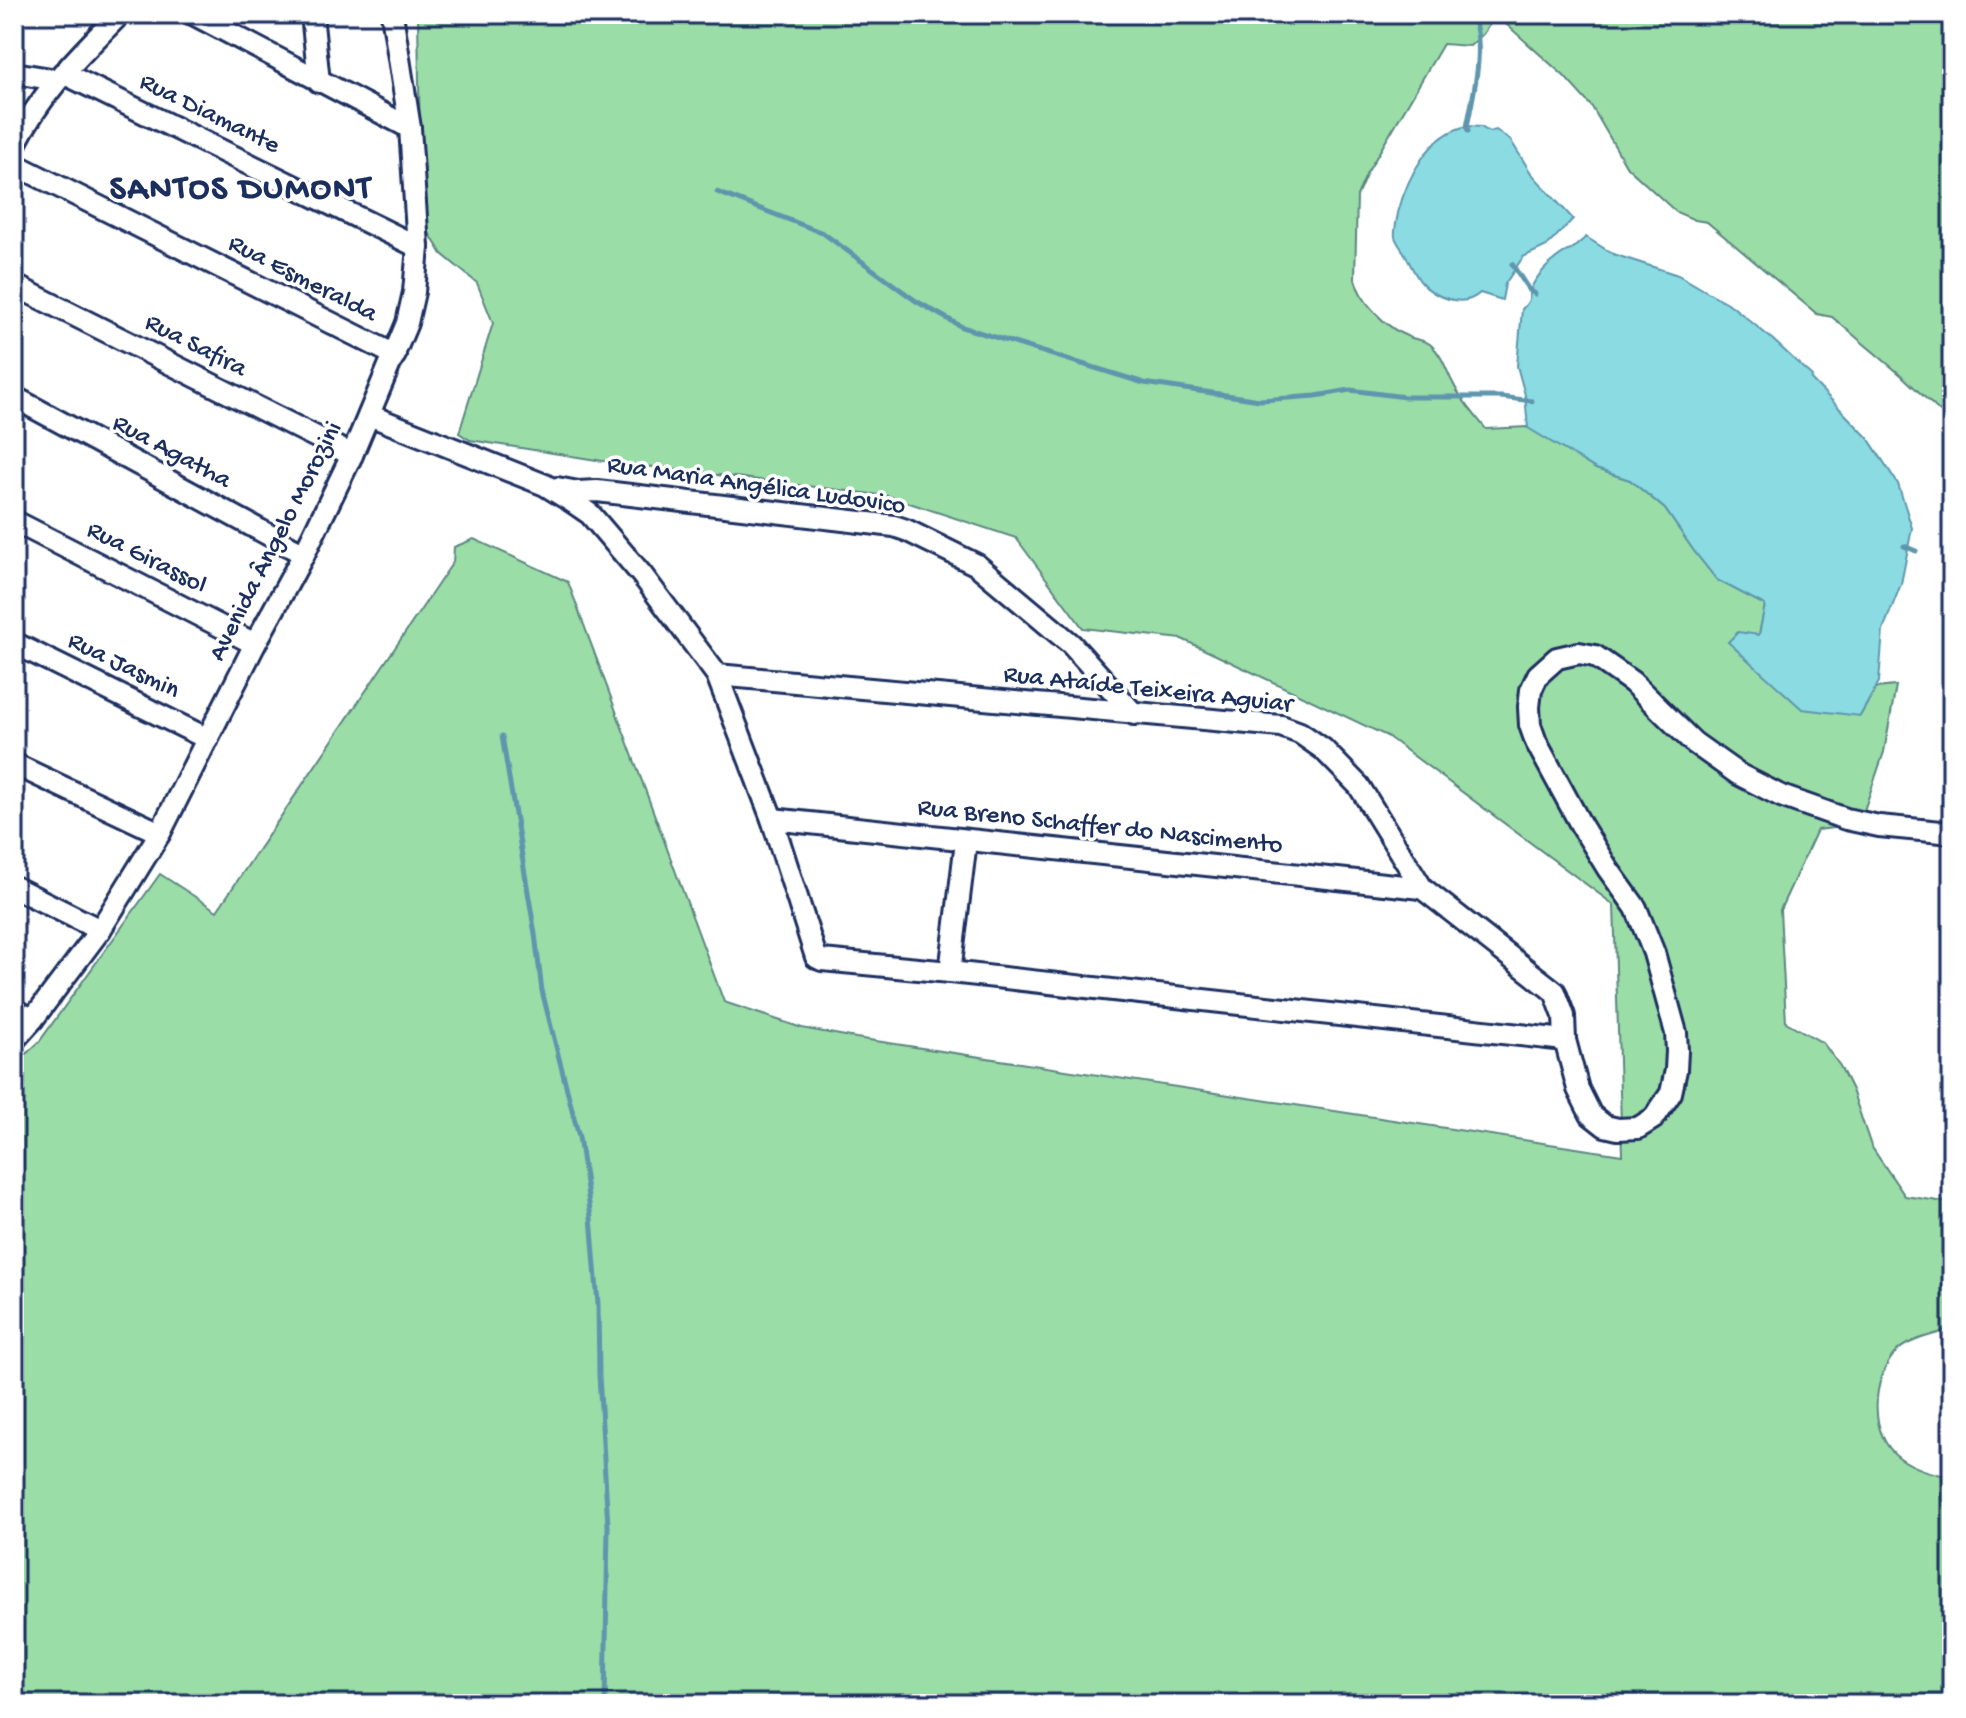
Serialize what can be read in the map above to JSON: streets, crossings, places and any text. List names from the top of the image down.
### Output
{
  "streets": {
    "street": [
      "Rua Diamante",
      "Rua Esmeralda",
      "Rua Safira",
      "Rua Agatha",
      "Rua Maria Angélica Ludovico",
      "Avenida Ângelo Morozini",
      "Rua Girassol",
      "Rua Jasmin",
      "Rua Ataíde Teixeira Aguiar",
      "Rua Breno Schaffer do Nascimento"
    ]
  },
  "crossings": [
    ["Rua Diamante", "Avenida Ângelo Morozini"],
    ["Rua Esmeralda", "Avenida Ângelo Morozini"],
    ["Rua Safira", "Avenida Ângelo Morozini"],
    ["Rua Agatha", "Avenida Ângelo Morozini"],
    ["Rua Maria Angélica Ludovico", "Rua Ataíde Teixeira Aguiar"],
    ["Avenida Ângelo Morozini", "Rua Girassol"],
    ["Avenida Ângelo Morozini", "Rua Jasmin"],
    ["Rua Ataíde Teixeira Aguiar", "Rua Breno Schaffer do Nascimento"]
  ],
  "districts": ["SANTOS DUMONT"]
}
